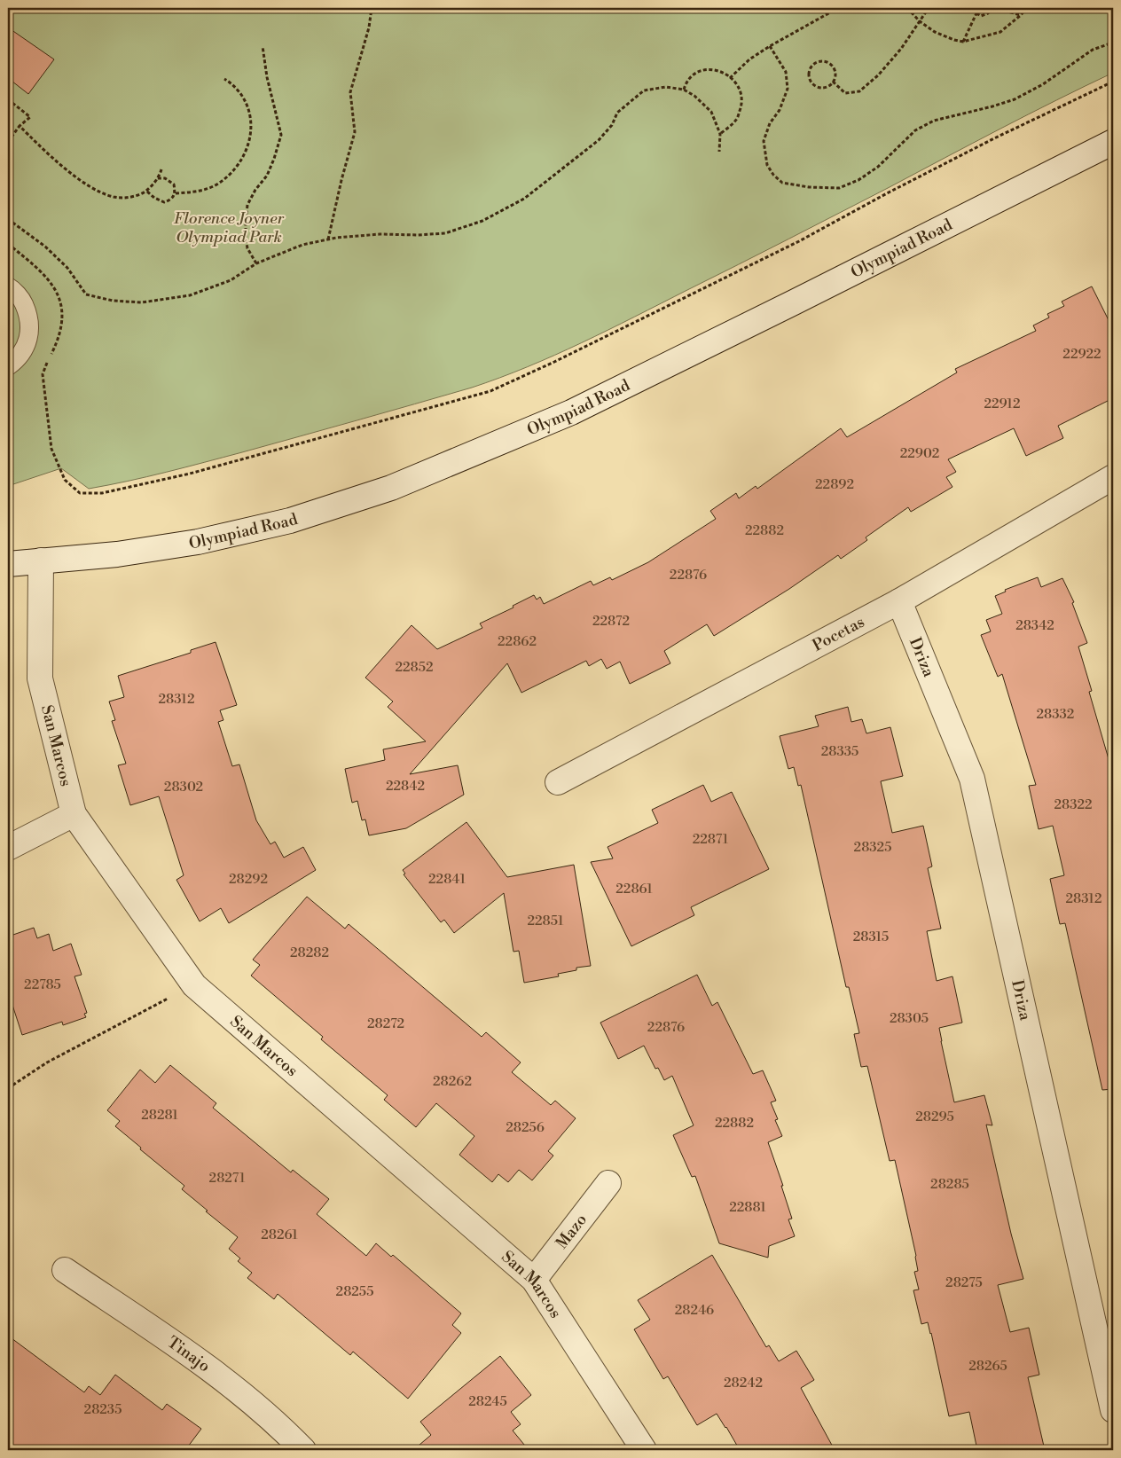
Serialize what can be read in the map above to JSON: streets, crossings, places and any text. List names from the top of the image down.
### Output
{
  "streets": {
    "street": [
      "Olympiad Road",
      "Pocetas",
      "Driza",
      "San Marcos",
      "Mazo",
      "Tinajo"
    ]
  },
  "crossings": [
    ["Olympiad Road", "San Marcos"],
    ["Pocetas", "Driza"],
    ["San Marcos", "Mazo"]
  ],
  "parks": ["Florence Joyner Olympiad Park"],
  "house_numbers": [
    "22922",
    "22912",
    "22902",
    "22892",
    "22882",
    "22876",
    "22872",
    "28342",
    "22862",
    "22852",
    "28312",
    "28332",
    "28335",
    "22842",
    "28302",
    "28322",
    "22871",
    "28325",
    "28292",
    "22841",
    "22861",
    "28312",
    "22851",
    "28315",
    "28282",
    "22785",
    "28305",
    "28272",
    "22876",
    "28262",
    "28281",
    "28295",
    "22882",
    "28256",
    "28271",
    "28285",
    "22881",
    "28261",
    "28275",
    "28255",
    "28246",
    "28265",
    "28242",
    "28245",
    "28235"
  ]
}
